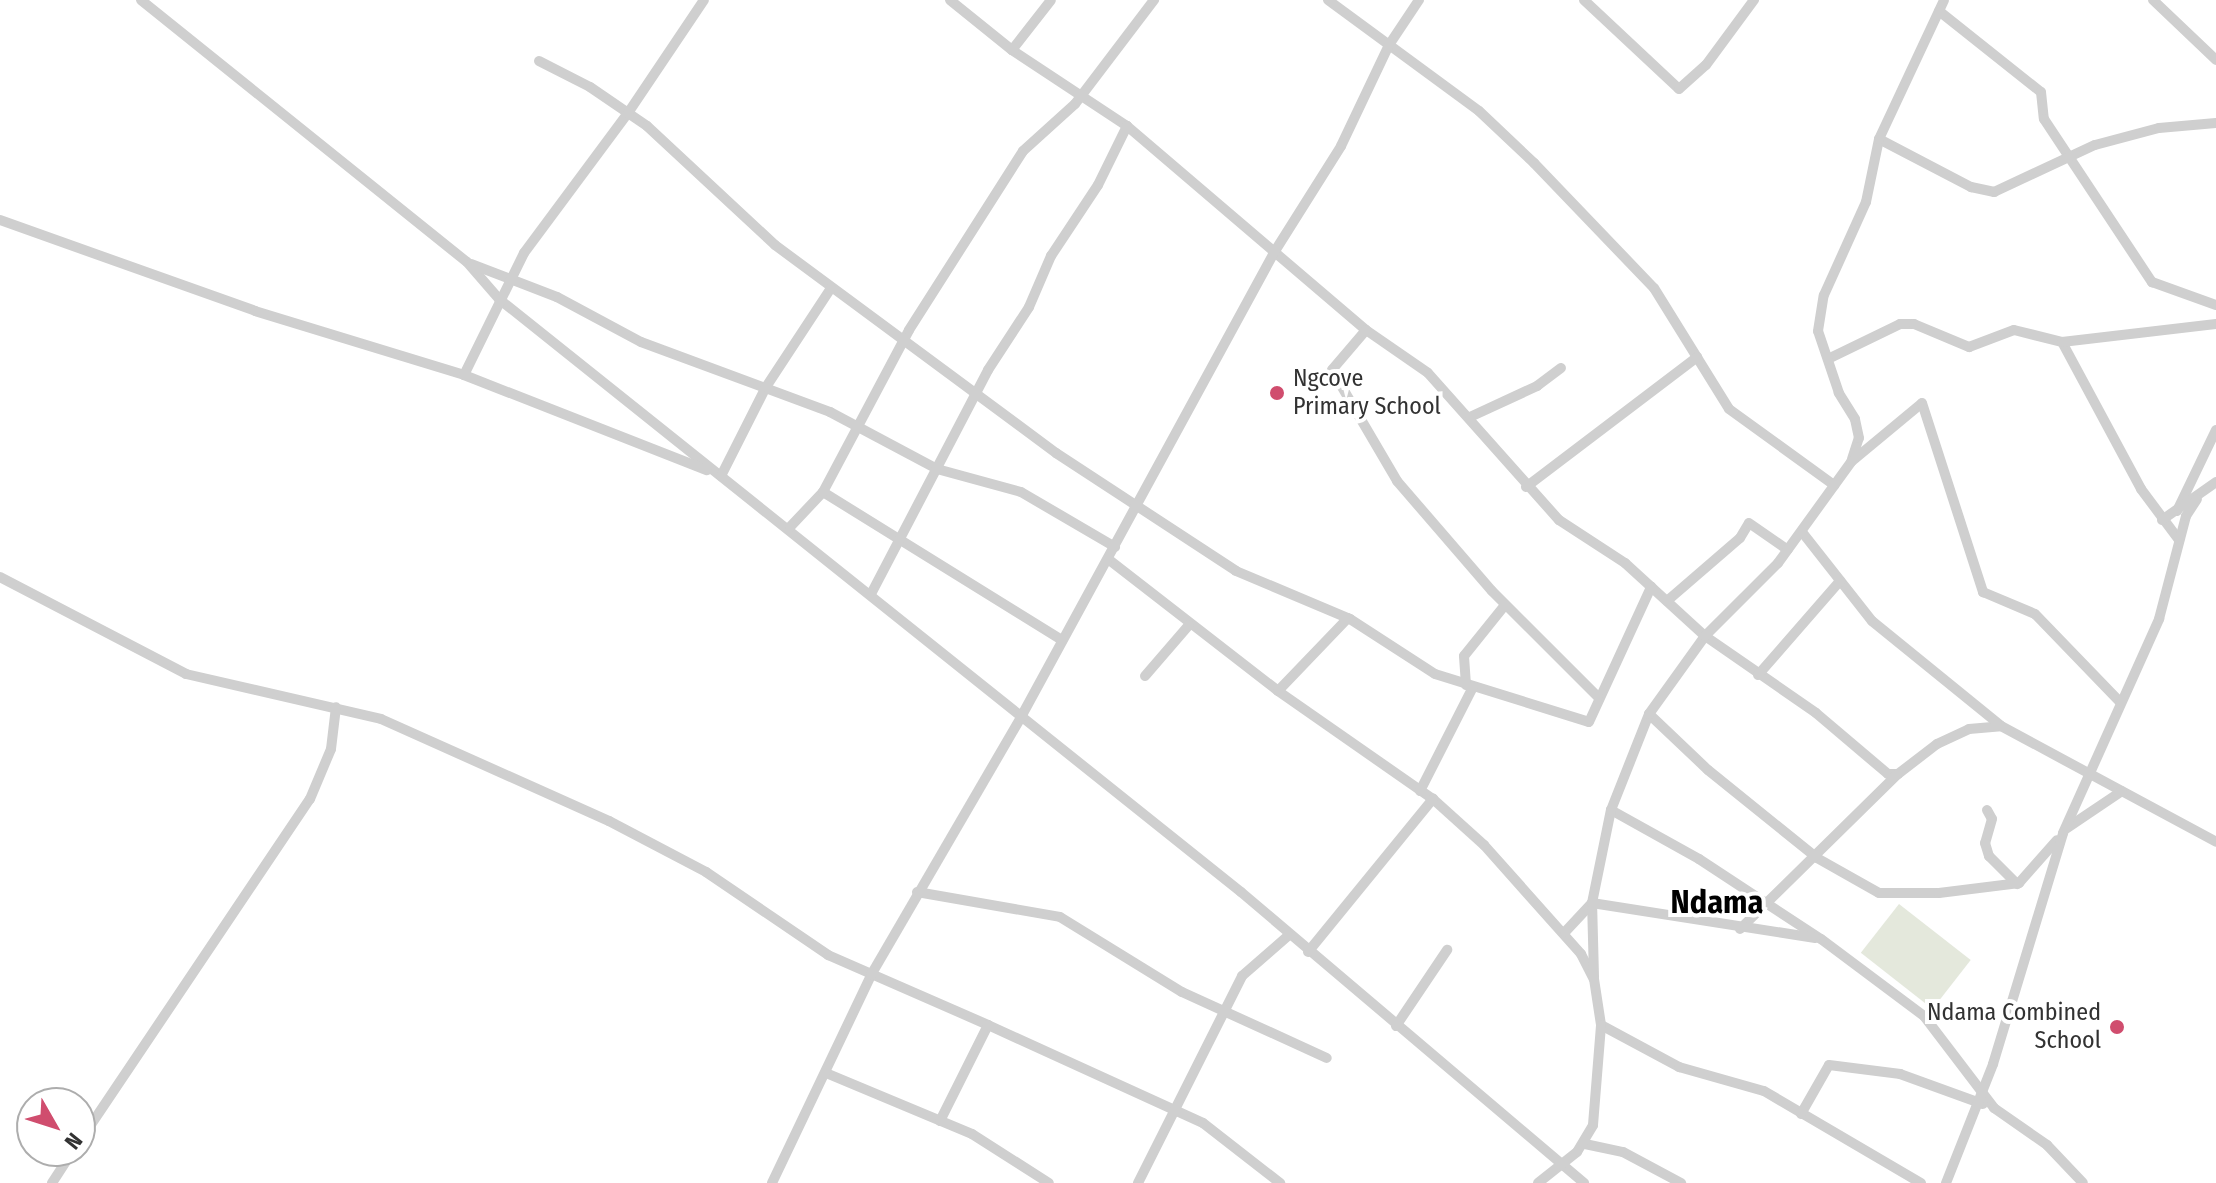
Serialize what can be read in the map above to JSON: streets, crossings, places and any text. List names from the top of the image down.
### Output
{
  "districts": ["Ndama"],
  "places": ["Ngcove Primary School", "Ndama Combined School"],
  "north": "bottom right"
}
